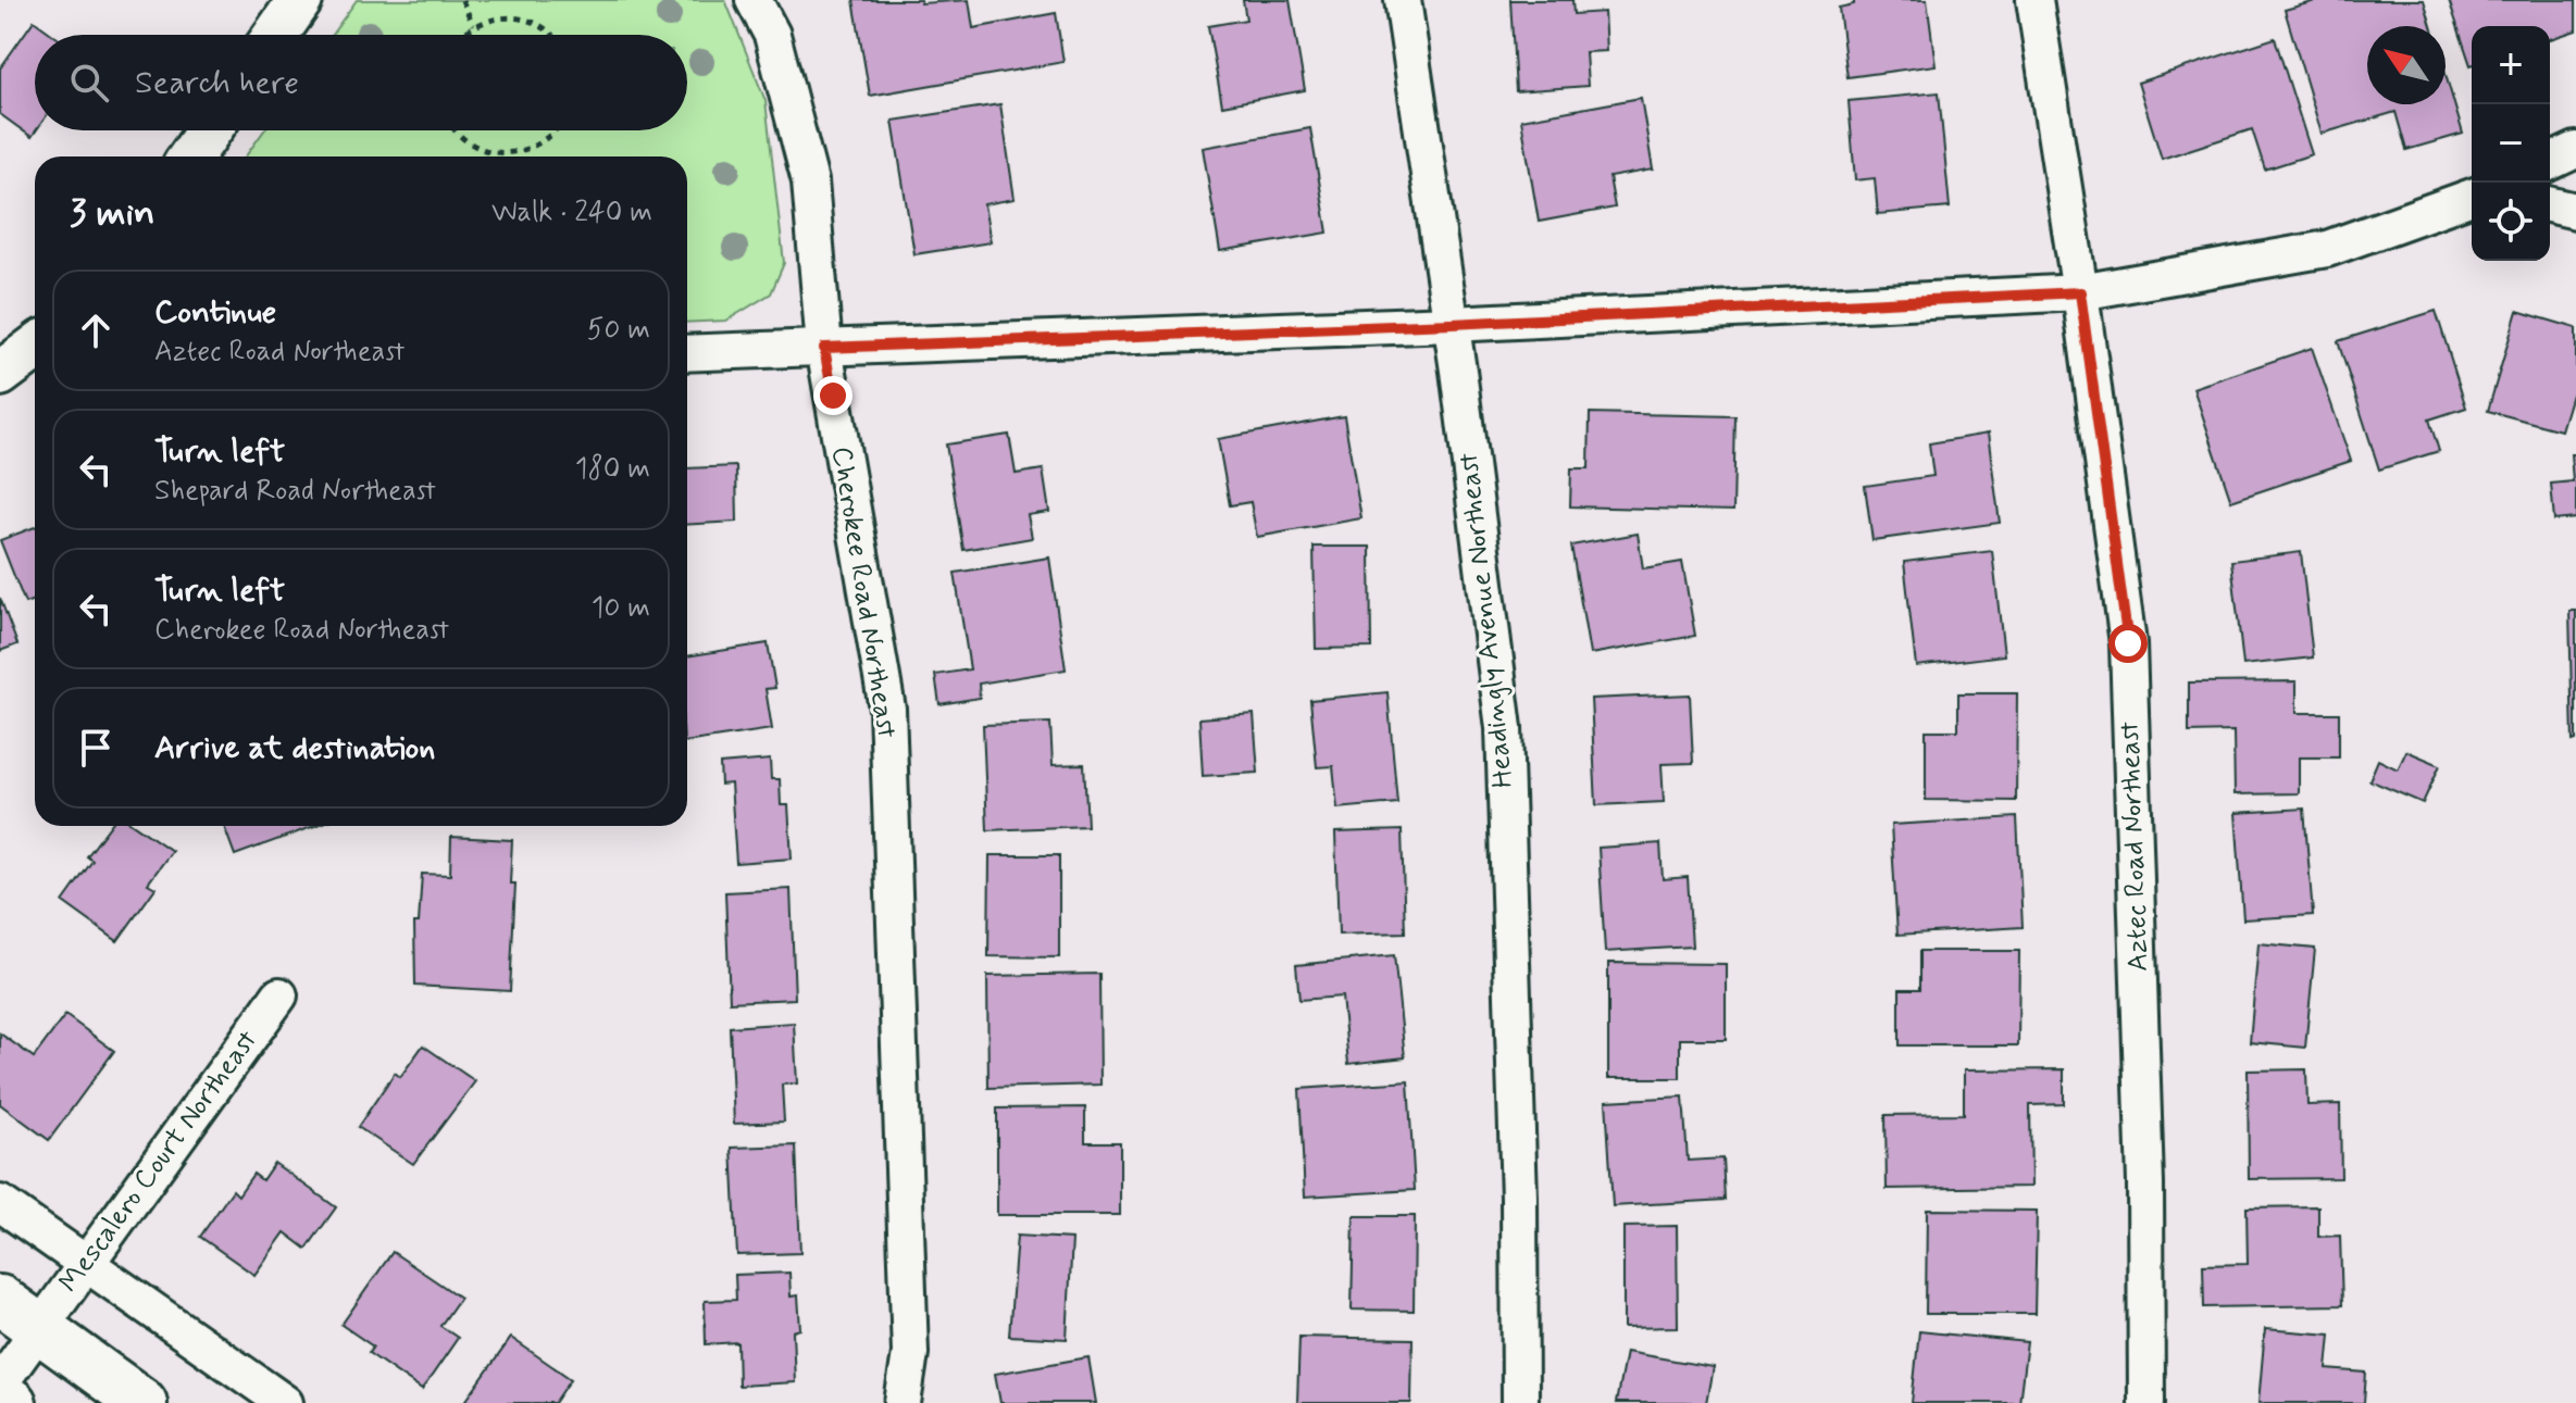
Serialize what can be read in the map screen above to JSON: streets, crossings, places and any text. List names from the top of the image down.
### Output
{
  "streets": {
    "street": [
      "Cherokee Road Northeast",
      "Headingly Avenue Northeast",
      "Aztec Road Northeast",
      "Mescalero Court Northeast"
    ]
  },
  "north": "top left",
  "page": {
    "map_buttons": ["+", "−"],
    "search": "Search here",
    "heading": ["3 min", "Walk · 240 m"],
    "list": [
      ["Continue", "Aztec Road Northeast", "50 m"],
      ["Turn left", "Shepard Road Northeast", "180 m"],
      ["Turn left", "Cherokee Road Northeast", "10 m"],
      "Arrive at destination"
    ]
  }
}
